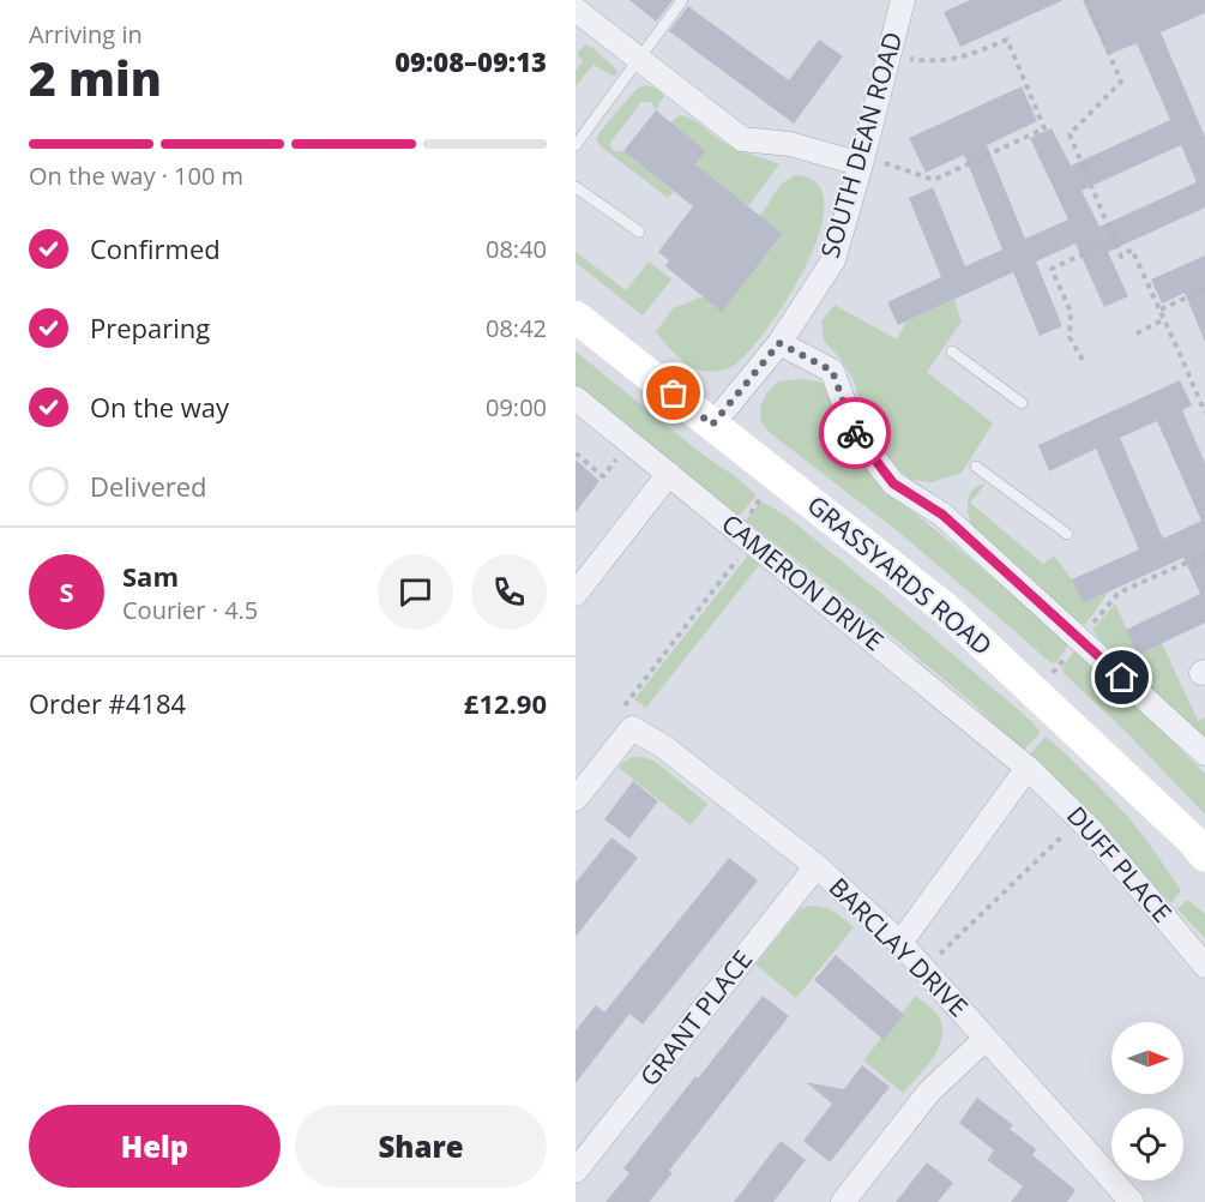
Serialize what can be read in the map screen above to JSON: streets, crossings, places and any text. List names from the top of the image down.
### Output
{
  "streets": {
    "main road": ["GRASSYARDS ROAD"],
    "street": [
      "SOUTH DEAN ROAD",
      "CAMERON DRIVE",
      "DUFF PLACE",
      "BARCLAY DRIVE",
      "GRANT PLACE"
    ]
  },
  "crossings": [
    ["SOUTH DEAN ROAD", "GRASSYARDS ROAD"],
    ["CAMERON DRIVE", "DUFF PLACE"],
    ["BARCLAY DRIVE", "GRANT PLACE"]
  ],
  "north": "right",
  "page": {
    "heading": ["2 min", "Arriving in", "09:08–09:13"],
    "panel": [
      "Sam",
      "Courier · 4.5",
      "Order #4184",
      "£12.90"
    ],
    "bar": "On the way · 100 m",
    "list": [
      ["Confirmed", "08:40"],
      ["Preparing", "08:42"],
      ["On the way", "09:00"],
      "Delivered"
    ],
    "round": "S",
    "buttons": ["Help", "Share"]
  }
}
